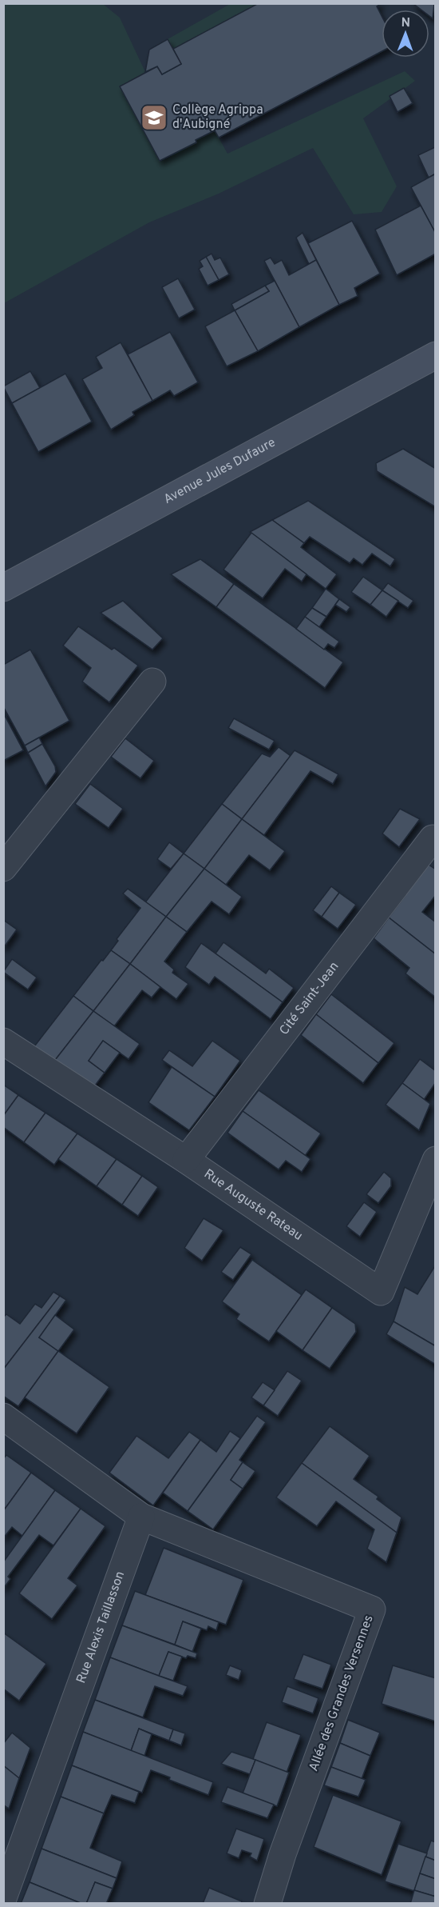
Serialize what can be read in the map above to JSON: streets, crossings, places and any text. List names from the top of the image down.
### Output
{
  "streets": {
    "main road": ["Avenue Jules Dufaure"],
    "street": [
      "Cité Saint-Jean",
      "Rue Auguste Rateau",
      "Rue Alexis Taillasson",
      "Allée des Grandes Versennes"
    ]
  },
  "crossings": [
    ["Cité Saint-Jean", "Rue Auguste Rateau"],
    ["Rue Alexis Taillasson", "Allée des Grandes Versennes"]
  ],
  "places": {
    "school or university": ["Collège Agrippa d'Aubigné"]
  },
  "north": "top"
}
